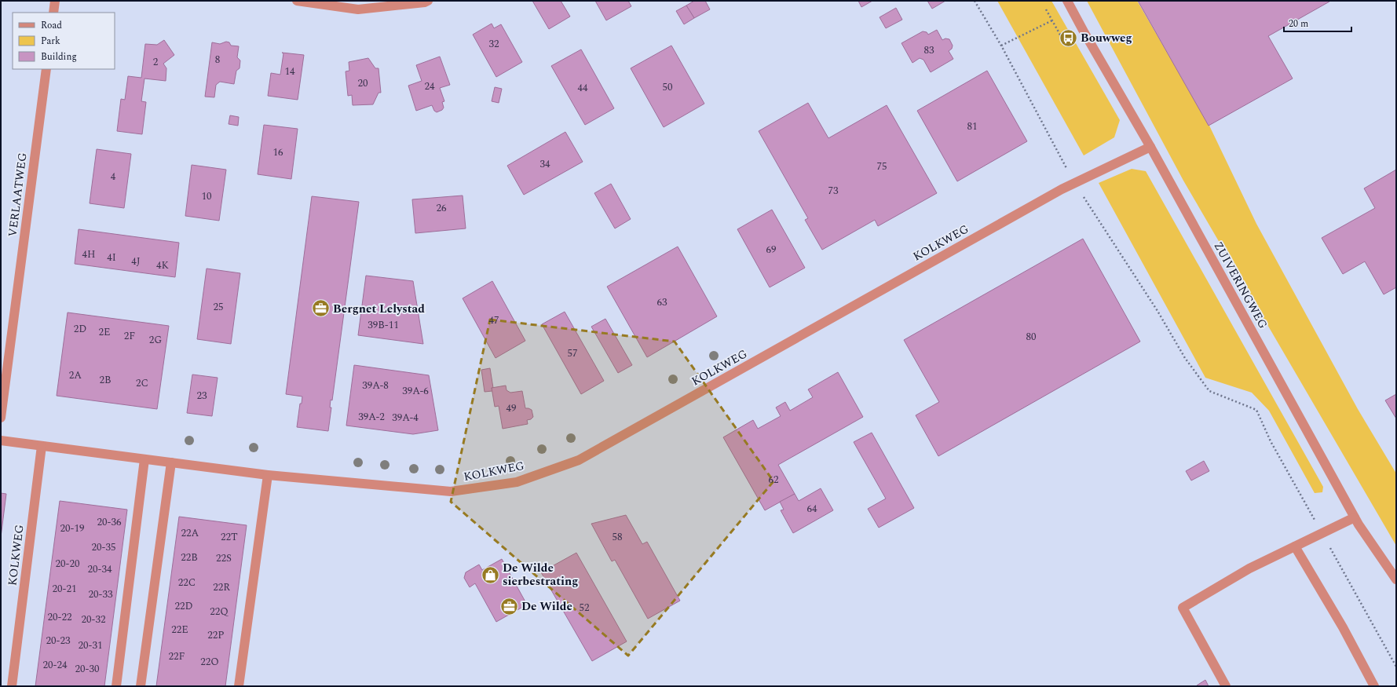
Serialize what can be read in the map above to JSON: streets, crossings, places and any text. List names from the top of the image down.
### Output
{
  "streets": {
    "street": ["VERLAATWEG", "KOLKWEG", "ZUIVERINGWEG"]
  },
  "crossings": [
    ["KOLKWEG", "ZUIVERINGWEG"]
  ],
  "places": {
    "bus stop": ["Bouwweg"],
    "office": ["Bergnet Lelystad", "De Wilde"],
    "shop": ["De Wilde sierbestrating"]
  },
  "house_numbers": [
    "32",
    "83",
    "8",
    "2",
    "14",
    "20",
    "24",
    "50",
    "44",
    "81",
    "16",
    "34",
    "75",
    "4",
    "73",
    "10",
    "26",
    "69",
    "4H",
    "4I",
    "4J",
    "4K",
    "63",
    "25",
    "47",
    "39B-11",
    "2D",
    "2E",
    "2F",
    "80",
    "2G",
    "57",
    "2A",
    "2B",
    "2C",
    "39A-8",
    "39A-6",
    "23",
    "49",
    "39A-2",
    "39A-4",
    "62",
    "64",
    "20-36",
    "20-19",
    "22A",
    "22T",
    "58",
    "20-35",
    "22B",
    "22S",
    "20-20",
    "20-34",
    "22C",
    "22R",
    "20-21",
    "20-33",
    "22D",
    "52",
    "22Q",
    "20-22",
    "20-32",
    "22E",
    "22P",
    "20-23",
    "20-31",
    "22F",
    "22O",
    "20-24",
    "20-30"
  ],
  "legend": ["Road", "Park", "Building"],
  "scale_bar": "20 m"
}
